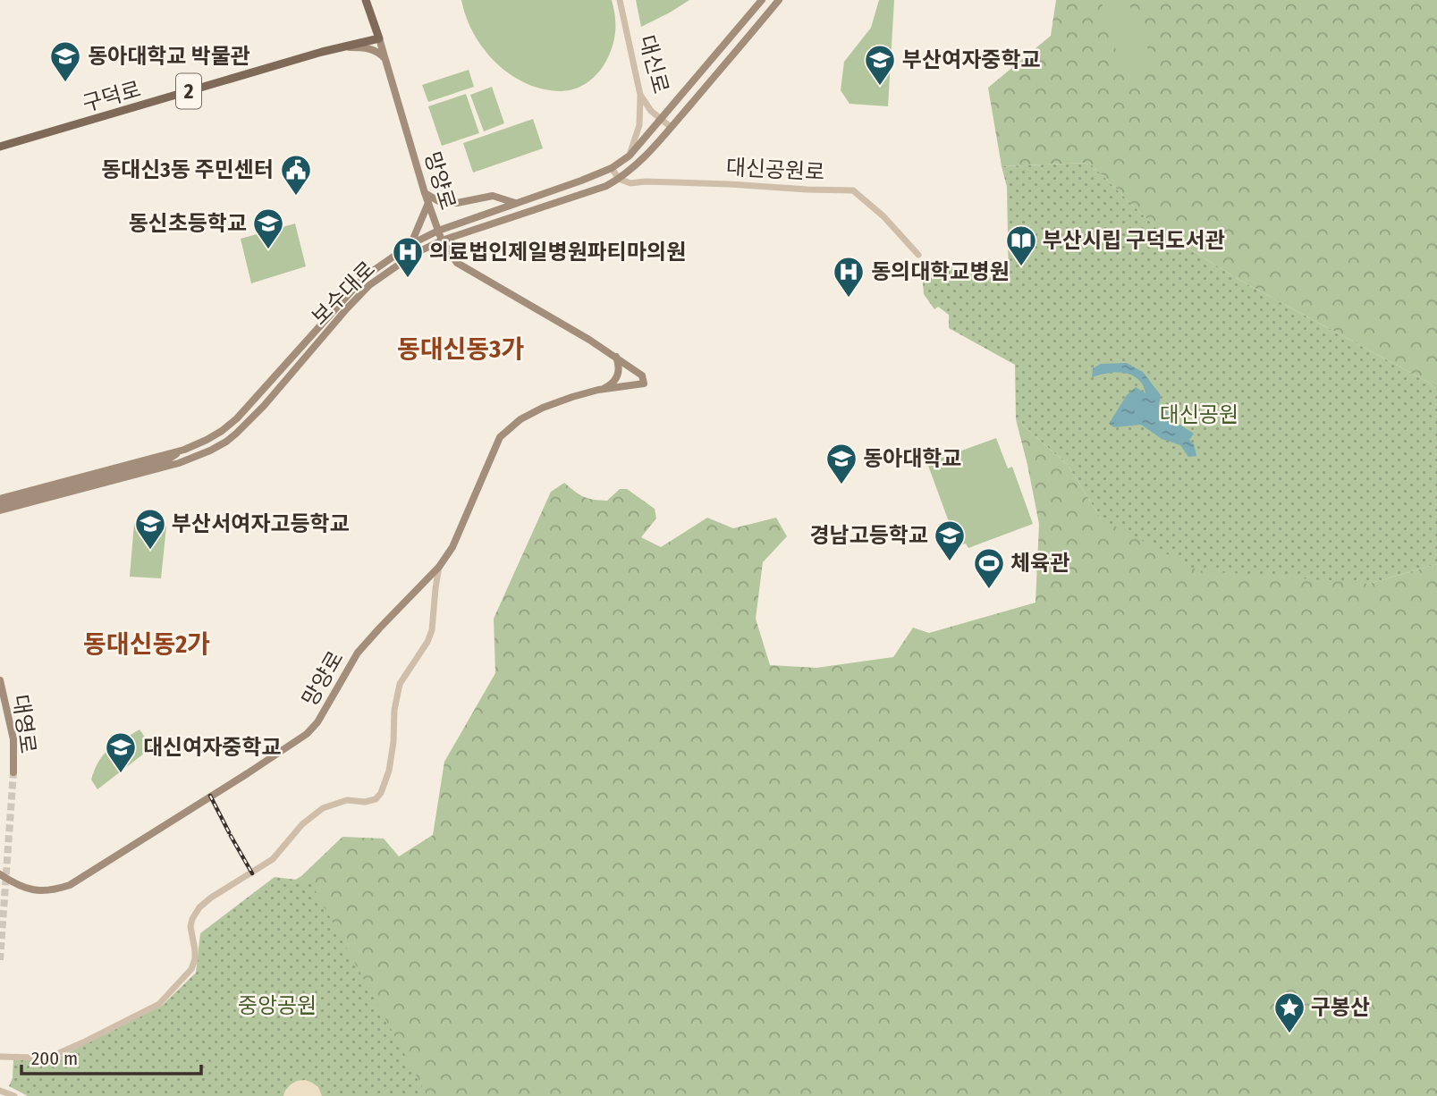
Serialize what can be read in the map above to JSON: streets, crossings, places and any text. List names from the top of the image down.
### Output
{
  "streets": {
    "main road": [
      "2",
      "구덕로",
      "망양로",
      "보수대로",
      "대영로"
    ],
    "street": ["대신로", "대신공원로"]
  },
  "crossings": [
    ["대신로", "보수대로"],
    ["구덕로", "망양로"],
    ["대신공원로", "보수대로"],
    ["망양로", "보수대로"]
  ],
  "districts": ["동대신동3가", "동대신동2가"],
  "parks": ["대신공원", "중앙공원"],
  "places": {
    "school or university": [
      "동아대학교 박물관",
      "부산여자중학교",
      "동신초등학교",
      "동아대학교",
      "부산서여자고등학교",
      "경남고등학교",
      "대신여자중학교"
    ],
    "public building": ["동대신3동 주민센터"],
    "library": ["부산시립 구덕도서관"],
    "hospital": ["의료법인제일병원파티마의원", "동의대학교병원"],
    "sports": ["체육관"],
    "place": ["구봉산"]
  },
  "scale_bar": "200 m"
}
